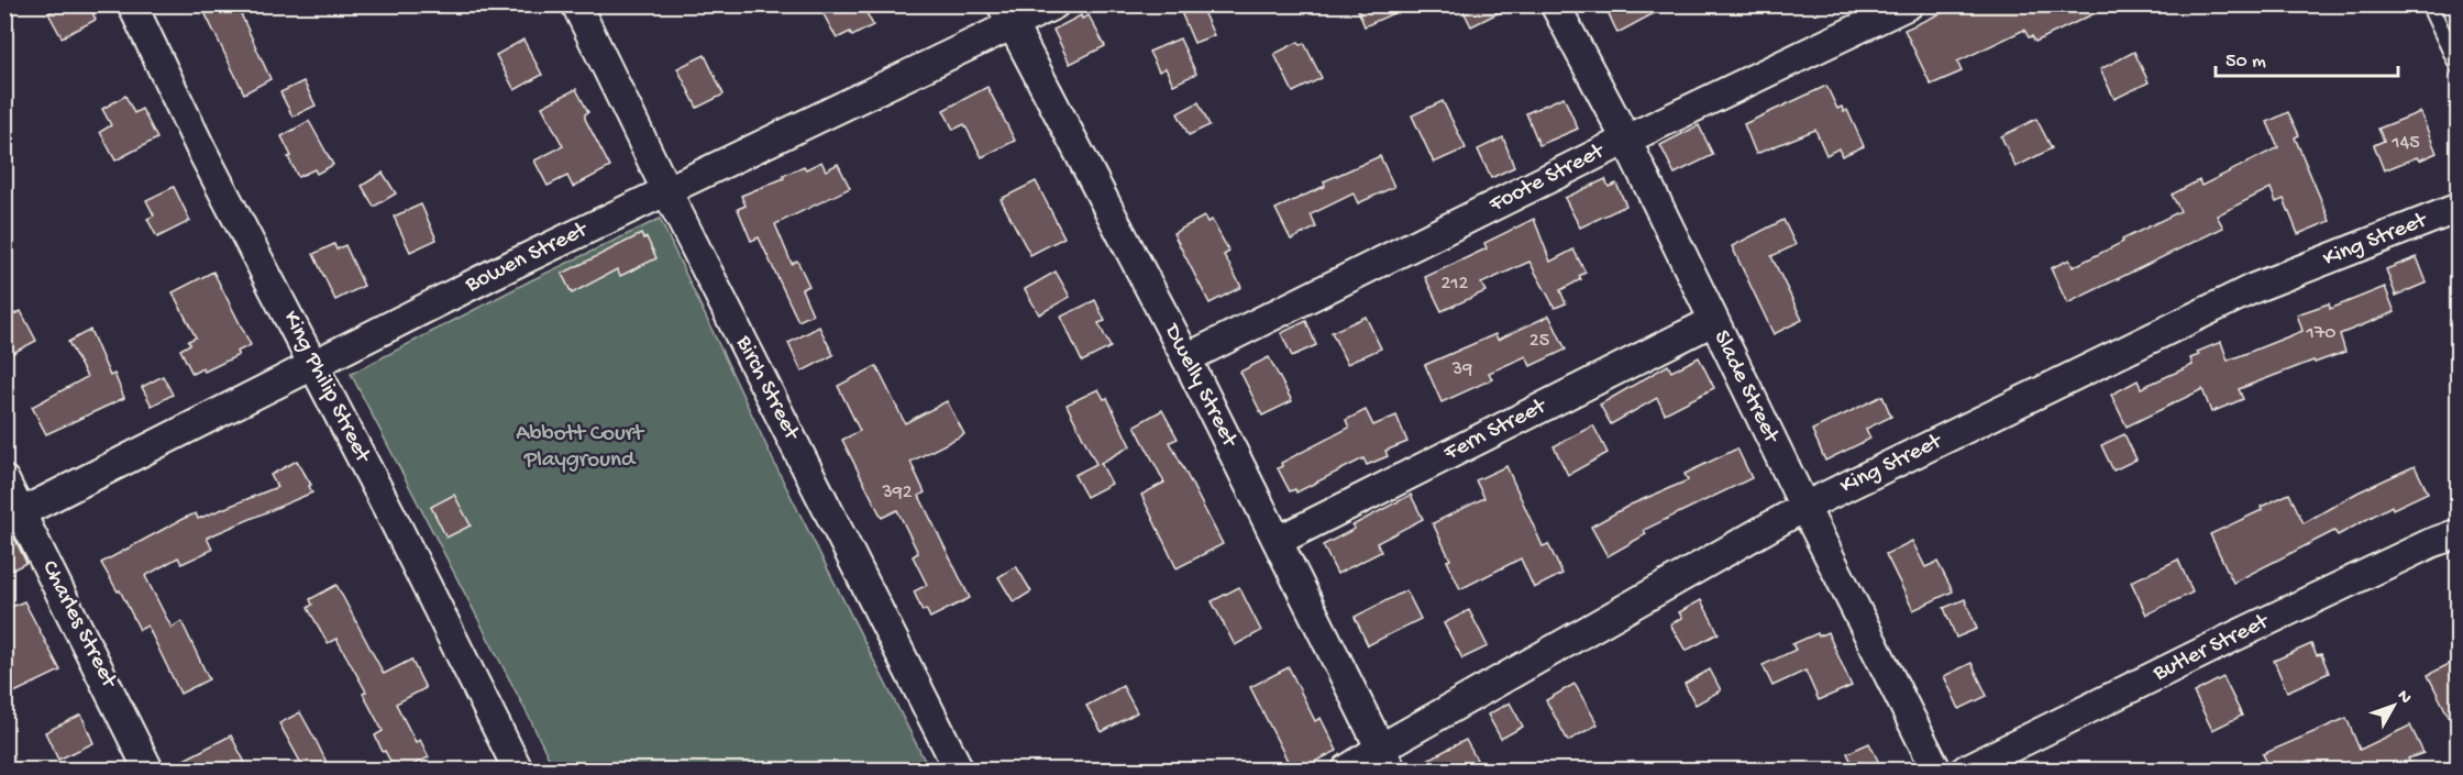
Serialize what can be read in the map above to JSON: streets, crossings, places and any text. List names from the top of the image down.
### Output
{
  "streets": {
    "street": [
      "Foote Street",
      "King Street",
      "Bowen Street",
      "Dwelly Street",
      "King Philip Street",
      "Slade Street",
      "Birch Street",
      "Fern Street",
      "Charles Street",
      "Butler Street"
    ]
  },
  "crossings": [
    ["Foote Street", "Dwelly Street"],
    ["Foote Street", "Slade Street"],
    ["King Street", "Dwelly Street"],
    ["King Street", "Slade Street"],
    ["Bowen Street", "Dwelly Street"],
    ["Bowen Street", "King Philip Street"],
    ["Bowen Street", "Birch Street"],
    ["Bowen Street", "Charles Street"],
    ["Dwelly Street", "Fern Street"],
    ["Slade Street", "Fern Street"]
  ],
  "parks": ["Abbott Court Playground"],
  "house_numbers": [
    "145",
    "212",
    "170",
    "25",
    "39",
    "392"
  ],
  "scale_bar": "50 m",
  "north": "top right"
}
